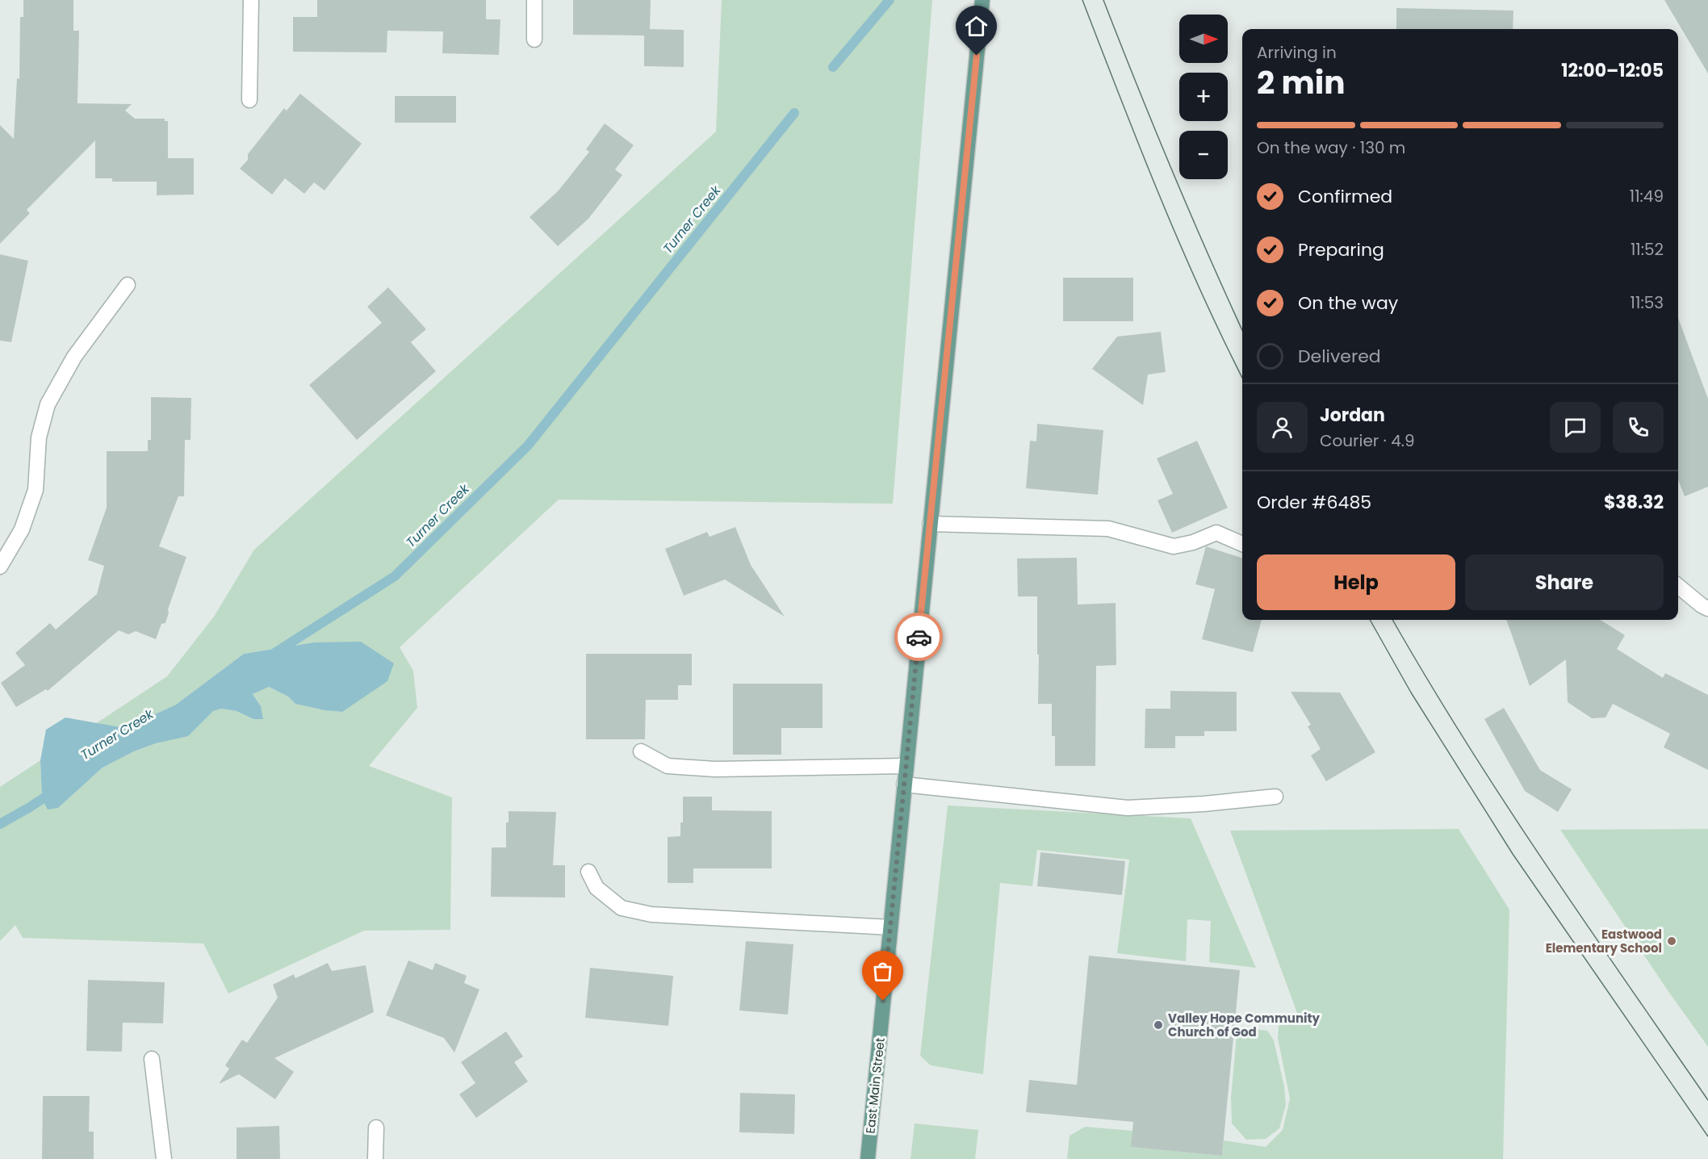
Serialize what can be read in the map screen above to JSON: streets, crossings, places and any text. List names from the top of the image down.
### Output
{
  "streets": {
    "main road": ["East Main Street"]
  },
  "water": ["Turner Creek"],
  "places": ["Eastwood Elementary School", "Valley Hope Community Church of God"],
  "north": "right",
  "page": {
    "map_buttons": ["+", "−"],
    "heading": ["2 min", "Arriving in", "12:00–12:05"],
    "panel": [
      "Jordan",
      "Courier · 4.9",
      "Order #6485",
      "$38.32"
    ],
    "bar": "On the way · 130 m",
    "list": [
      ["Confirmed", "11:49"],
      ["Preparing", "11:52"],
      ["On the way", "11:53"],
      "Delivered"
    ],
    "buttons": ["Help", "Share"]
  }
}
